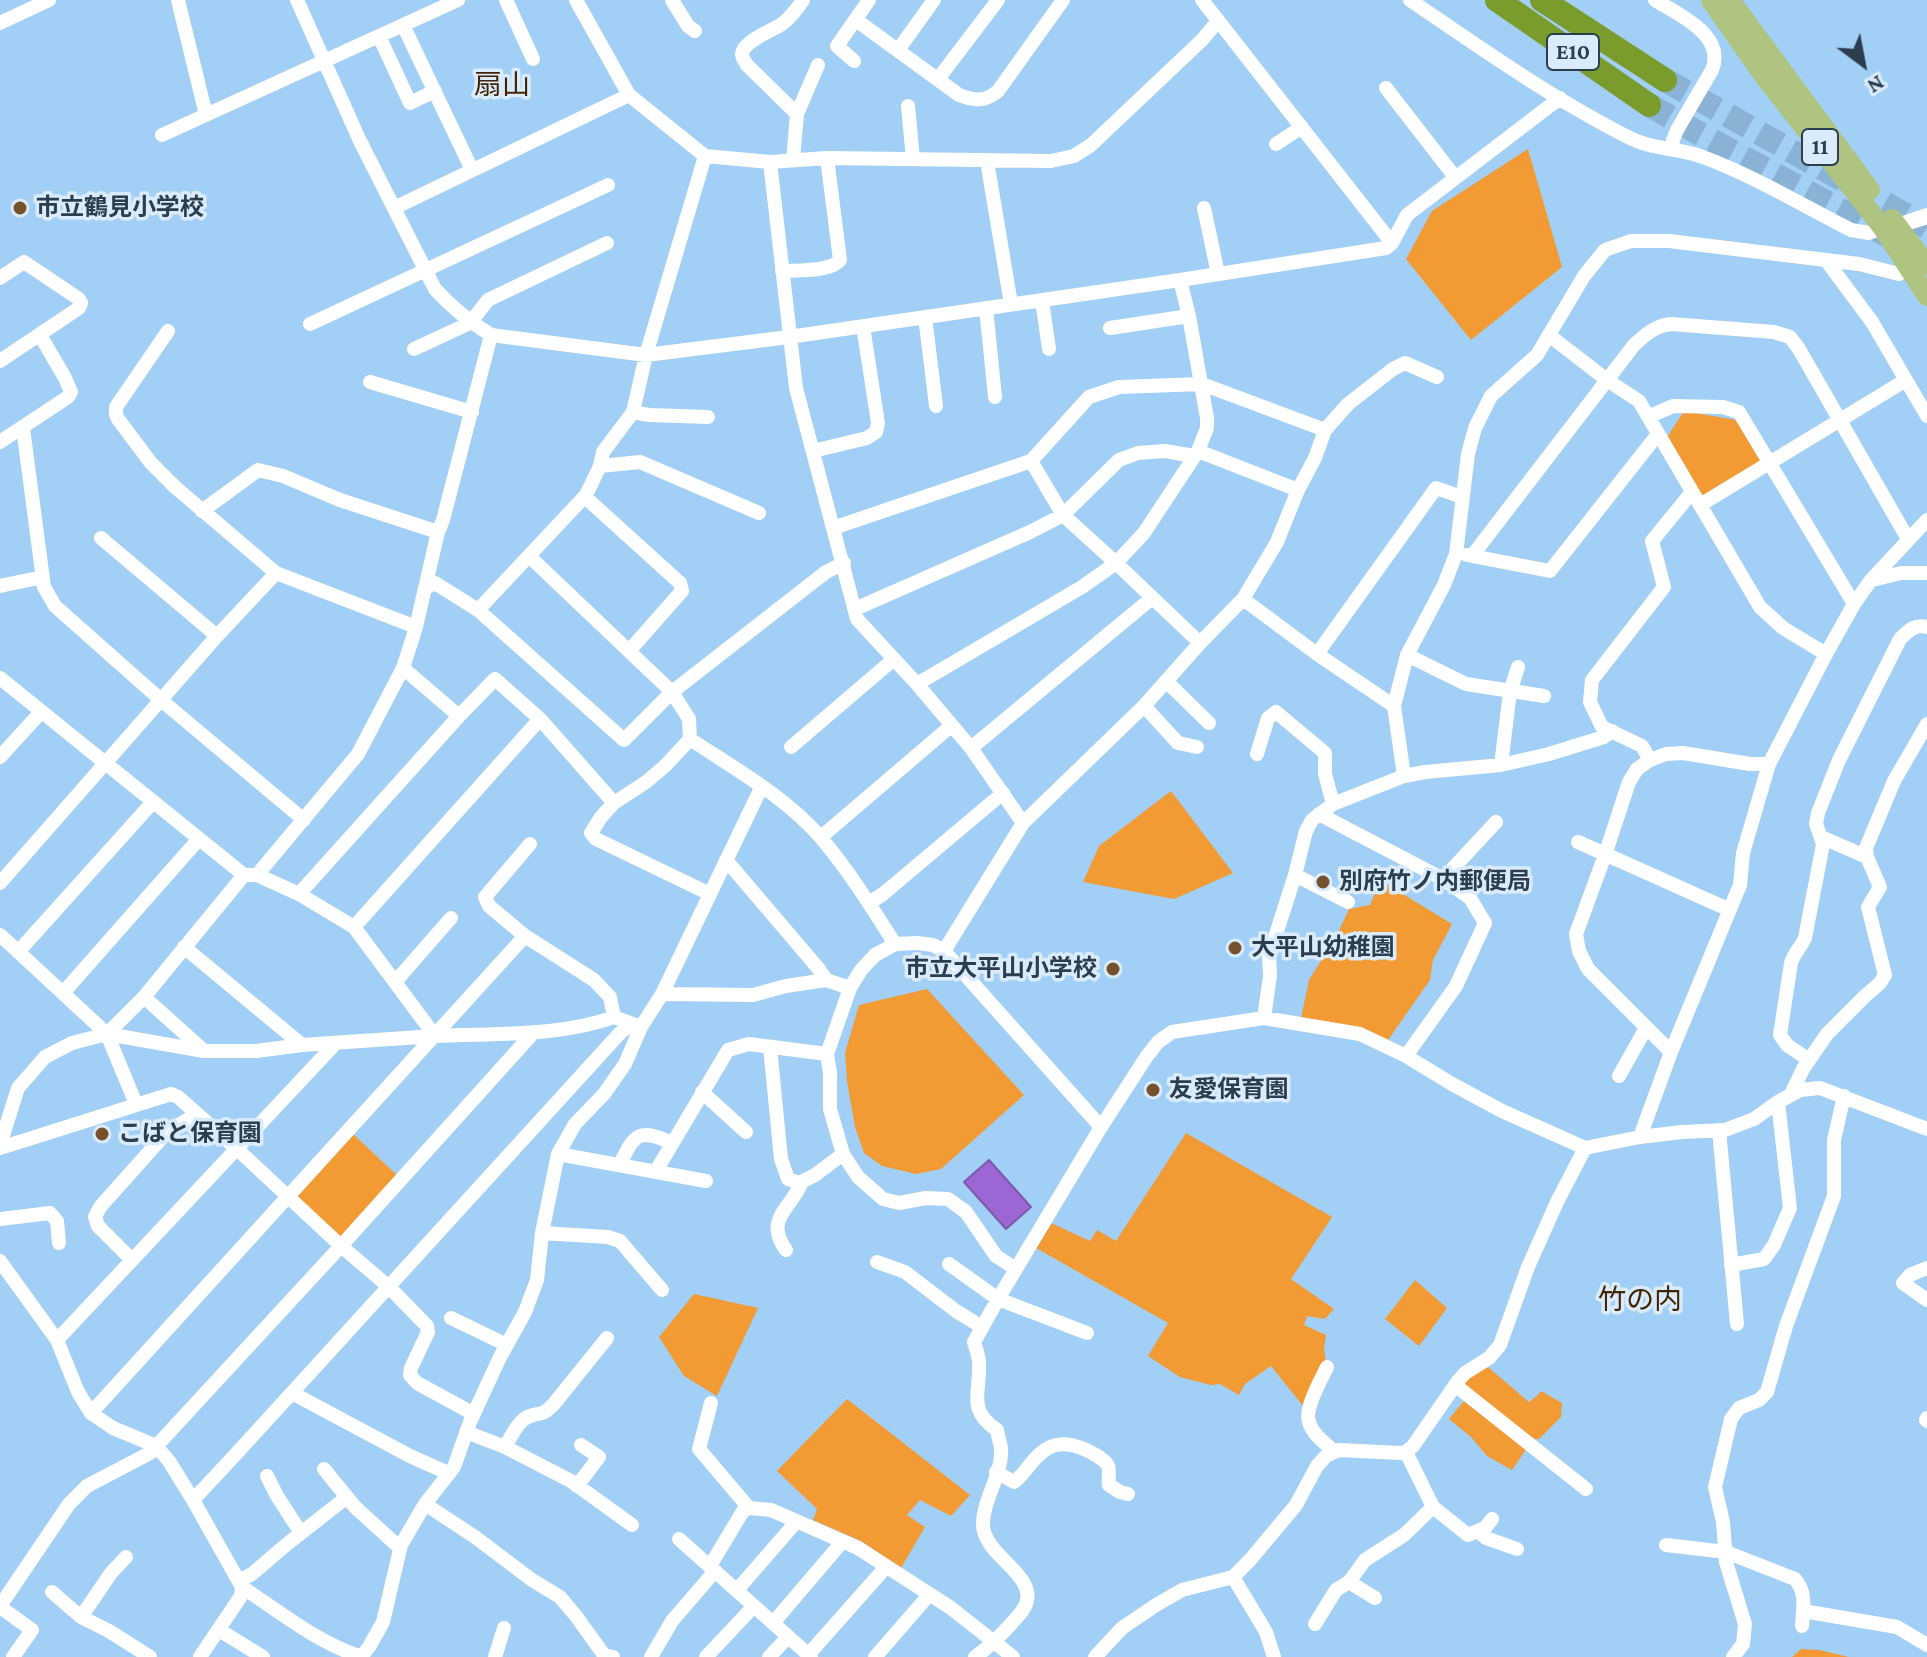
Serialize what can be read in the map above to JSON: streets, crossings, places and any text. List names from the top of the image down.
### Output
{
  "streets": {
    "highway": ["E10"],
    "main road": ["11"]
  },
  "districts": ["扇山", "竹の内"],
  "places": [
    "市立鶴見小学校",
    "別府竹ノ内郵便局",
    "大平山幼稚園",
    "市立大平山小学校",
    "友愛保育園",
    "こばと保育園"
  ],
  "north": "bottom right"
}
